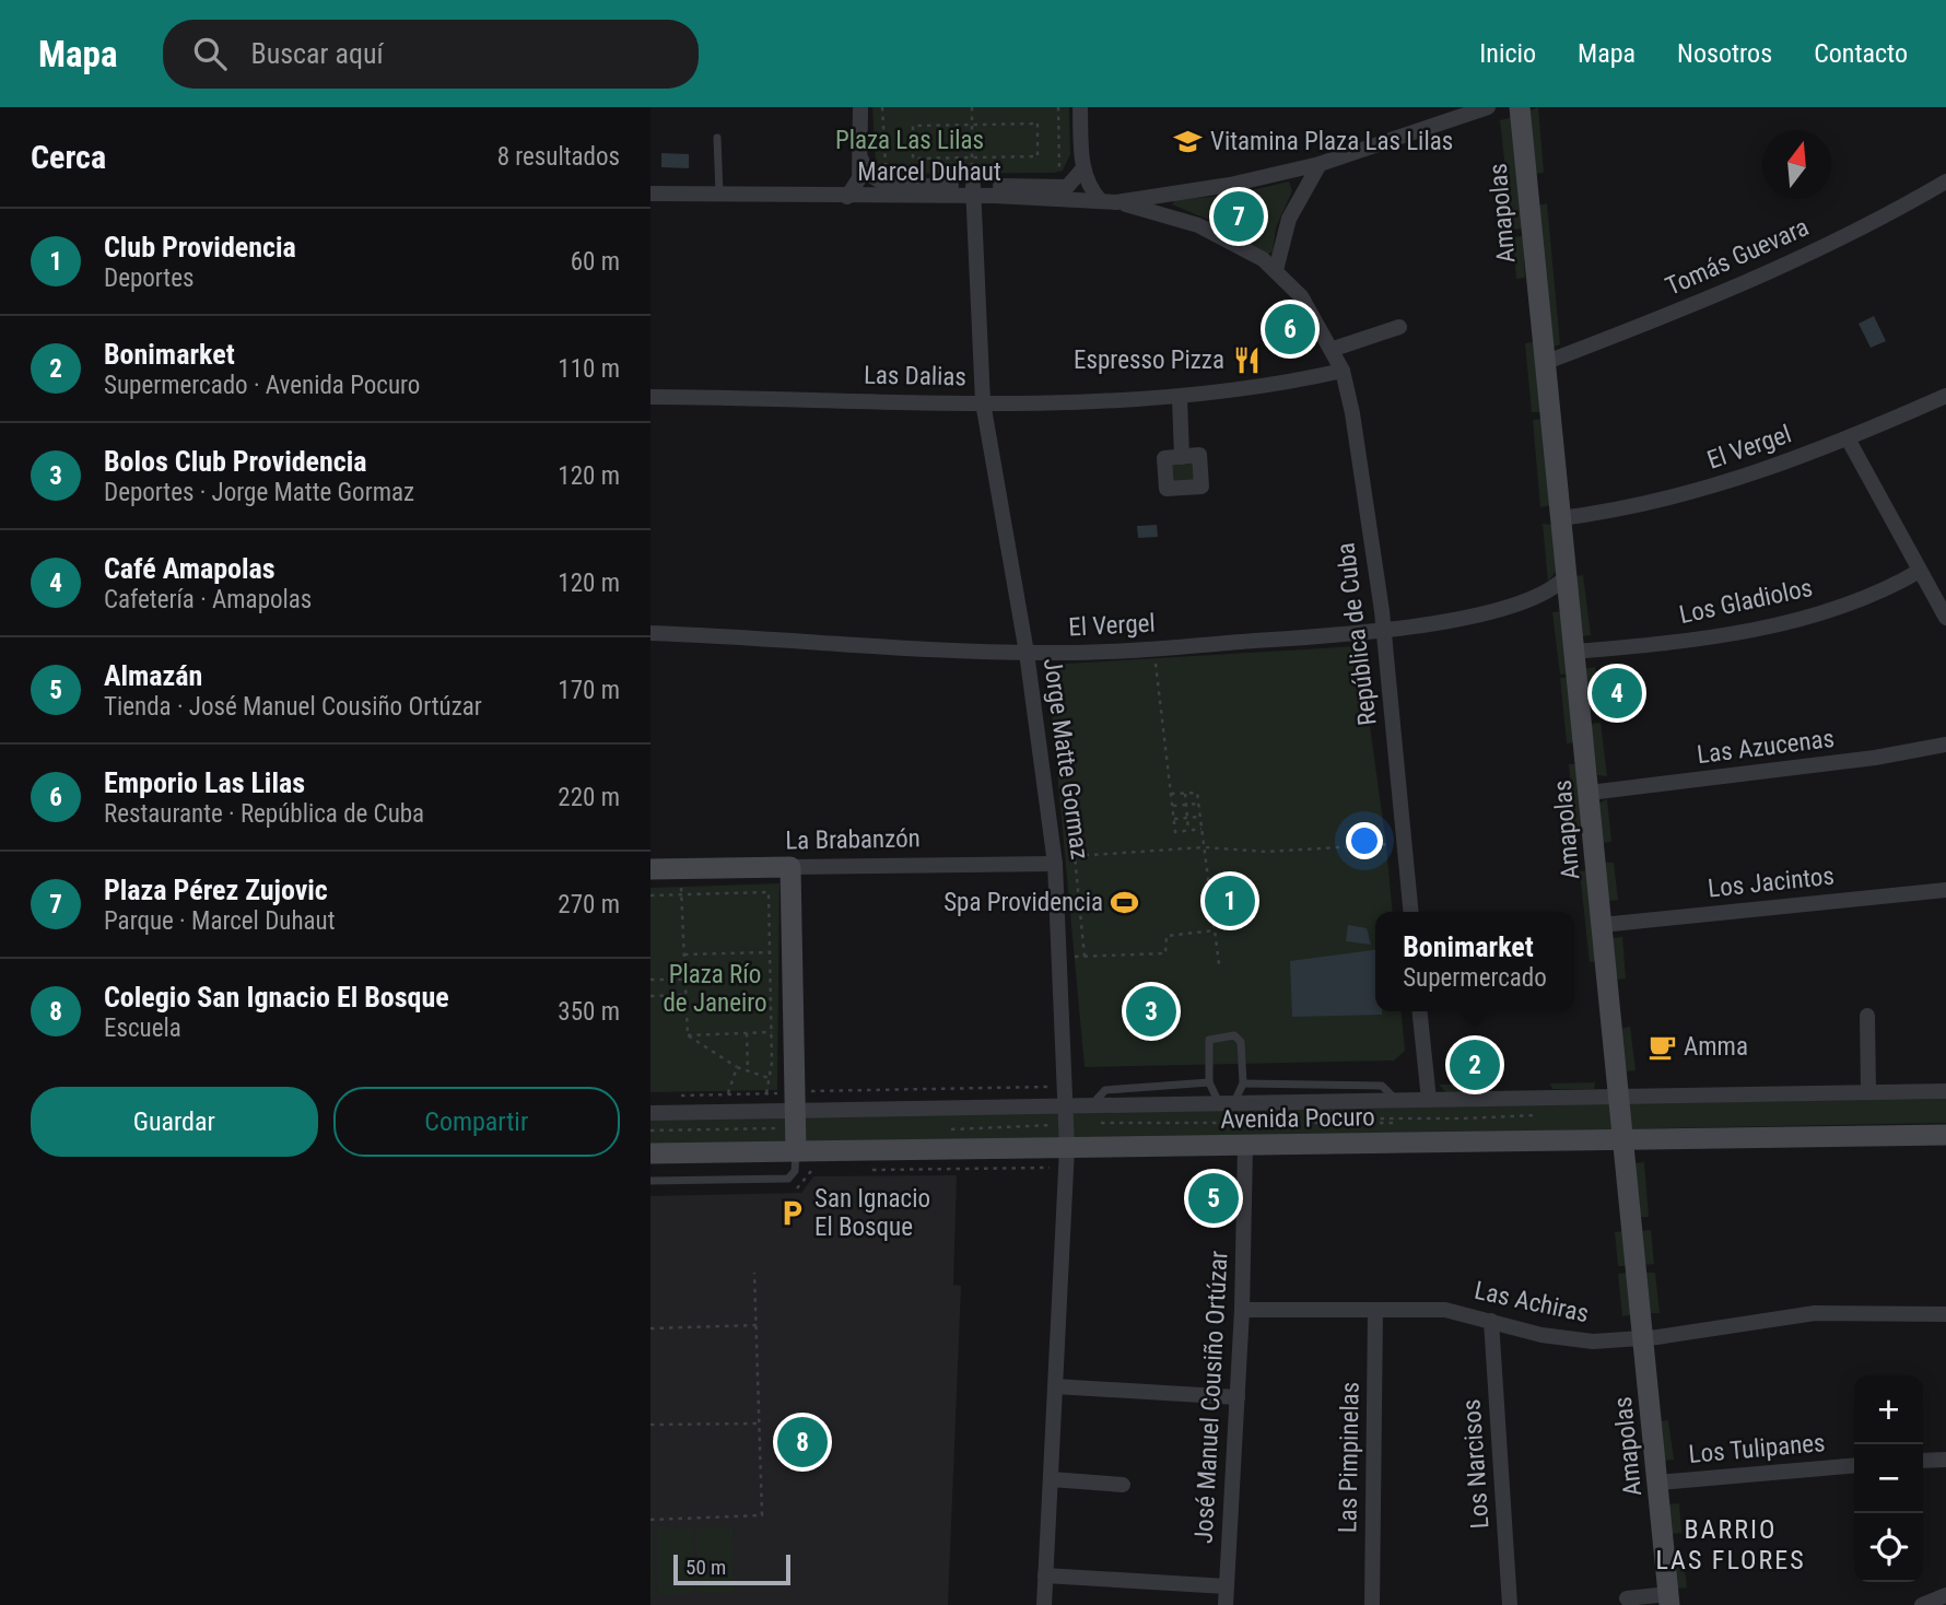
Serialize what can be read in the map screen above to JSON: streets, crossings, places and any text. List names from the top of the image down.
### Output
{
  "streets": {
    "street": [
      "Marcel Duhaut",
      "Amapolas",
      "Tomás Guevara",
      "Las Dalias",
      "El Vergel",
      "Los Gladiolos",
      "República de Cuba",
      "Las Azucenas",
      "Jorge Matte Gormaz",
      "La Brabanzón",
      "Los Jacintos",
      "Avenida Pocuro",
      "Las Achiras",
      "José Manuel Cousiño Ortúzar",
      "Los Tulipanes",
      "Las Pimpinelas",
      "Los Narcisos"
    ]
  },
  "crossings": [
    ["Marcel Duhaut", "República de Cuba"],
    ["Marcel Duhaut", "Jorge Matte Gormaz"],
    ["Amapolas", "Tomás Guevara"],
    ["Amapolas", "El Vergel"],
    ["Amapolas", "Los Gladiolos"],
    ["Amapolas", "Las Azucenas"],
    ["Amapolas", "Los Jacintos"],
    ["Amapolas", "Avenida Pocuro"],
    ["Amapolas", "Las Achiras"],
    ["Amapolas", "Los Tulipanes"],
    ["Las Dalias", "República de Cuba"],
    ["Las Dalias", "Jorge Matte Gormaz"],
    ["El Vergel", "República de Cuba"],
    ["El Vergel", "Jorge Matte Gormaz"],
    ["Jorge Matte Gormaz", "La Brabanzón"],
    ["Jorge Matte Gormaz", "Avenida Pocuro"],
    ["Avenida Pocuro", "José Manuel Cousiño Ortúzar"],
    ["Las Achiras", "José Manuel Cousiño Ortúzar"],
    ["Las Achiras", "Las Pimpinelas"],
    ["Las Achiras", "Los Narcisos"]
  ],
  "districts": ["BARRIO LAS FLORES"],
  "parks": ["Plaza Las Lilas", "Plaza Río de Janeiro"],
  "places": {
    "school or university": ["Vitamina Plaza Las Lilas"],
    "restaurant": ["Espresso Pizza"],
    "sports": ["Spa Providencia"],
    "cafe": ["Amma"],
    "parking": ["San Ignacio El Bosque"]
  },
  "scale_bar": "50 m",
  "north": "top",
  "page": {
    "header": "Mapa",
    "search": "Buscar aquí",
    "nav": [
      "Inicio",
      "Mapa",
      "Nosotros",
      "Contacto"
    ],
    "heading": ["Cerca", "8 resultados"],
    "pins": [
      "7",
      "6",
      "4",
      "1",
      "3",
      "2",
      "5",
      "8"
    ],
    "list": [
      {
        "mark": "1",
        "name": "Club Providencia",
        "note": "Deportes",
        "value": "60 m"
      },
      {
        "mark": "2",
        "name": "Bonimarket",
        "note": "Supermercado · Avenida Pocuro",
        "value": "110 m"
      },
      {
        "mark": "3",
        "name": "Bolos Club Providencia",
        "note": "Deportes · Jorge Matte Gormaz",
        "value": "120 m"
      },
      {
        "mark": "4",
        "name": "Café Amapolas",
        "note": "Cafetería · Amapolas",
        "value": "120 m"
      },
      {
        "mark": "5",
        "name": "Almazán",
        "note": "Tienda · José Manuel Cousiño Ortúzar",
        "value": "170 m"
      },
      {
        "mark": "6",
        "name": "Emporio Las Lilas",
        "note": "Restaurante · República de Cuba",
        "value": "220 m"
      },
      {
        "mark": "7",
        "name": "Plaza Pérez Zujovic",
        "note": "Parque · Marcel Duhaut",
        "value": "270 m"
      },
      {
        "mark": "8",
        "name": "Colegio San Ignacio El Bosque",
        "note": "Escuela",
        "value": "350 m"
      }
    ],
    "popup": ["Bonimarket", "Supermercado"],
    "buttons": ["Guardar", "Compartir"],
    "map_buttons": ["+", "−"],
    "scale": "50 m"
  }
}
